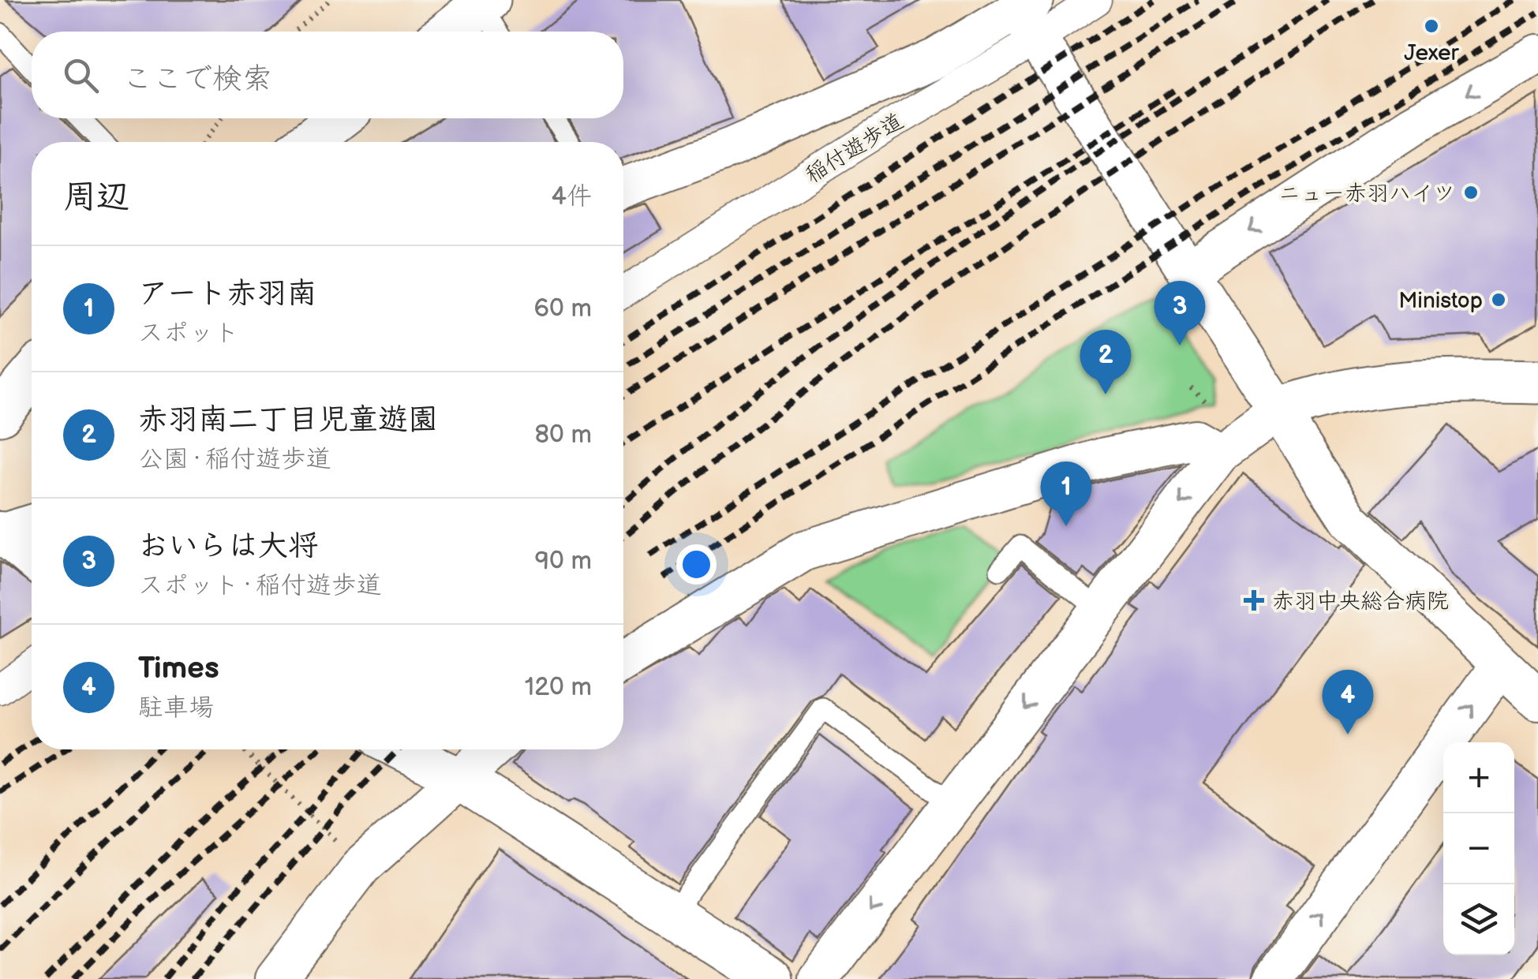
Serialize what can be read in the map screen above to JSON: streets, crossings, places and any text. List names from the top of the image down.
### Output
{
  "streets": {
    "street": ["稲付遊歩道"]
  },
  "places": {
    "other": ["Jexer", "ニュー赤羽ハイツ", "Ministop"],
    "health": ["赤羽中央総合病院"]
  },
  "page": {
    "search": "ここで検索",
    "heading": ["周辺", "4件"],
    "list": [
      {
        "mark": "1",
        "name": "アート赤羽南",
        "note": "スポット",
        "value": "60 m"
      },
      {
        "mark": "2",
        "name": "赤羽南二丁目児童遊園",
        "note": "公園 · 稲付遊歩道",
        "value": "80 m"
      },
      {
        "mark": "3",
        "name": "おいらは大将",
        "note": "スポット · 稲付遊歩道",
        "value": "90 m"
      },
      {
        "mark": "4",
        "name": "Times",
        "note": "駐車場",
        "value": "120 m"
      }
    ],
    "pins": [
      "3",
      "2",
      "1",
      "4"
    ],
    "map_buttons": ["+", "−"]
  }
}
